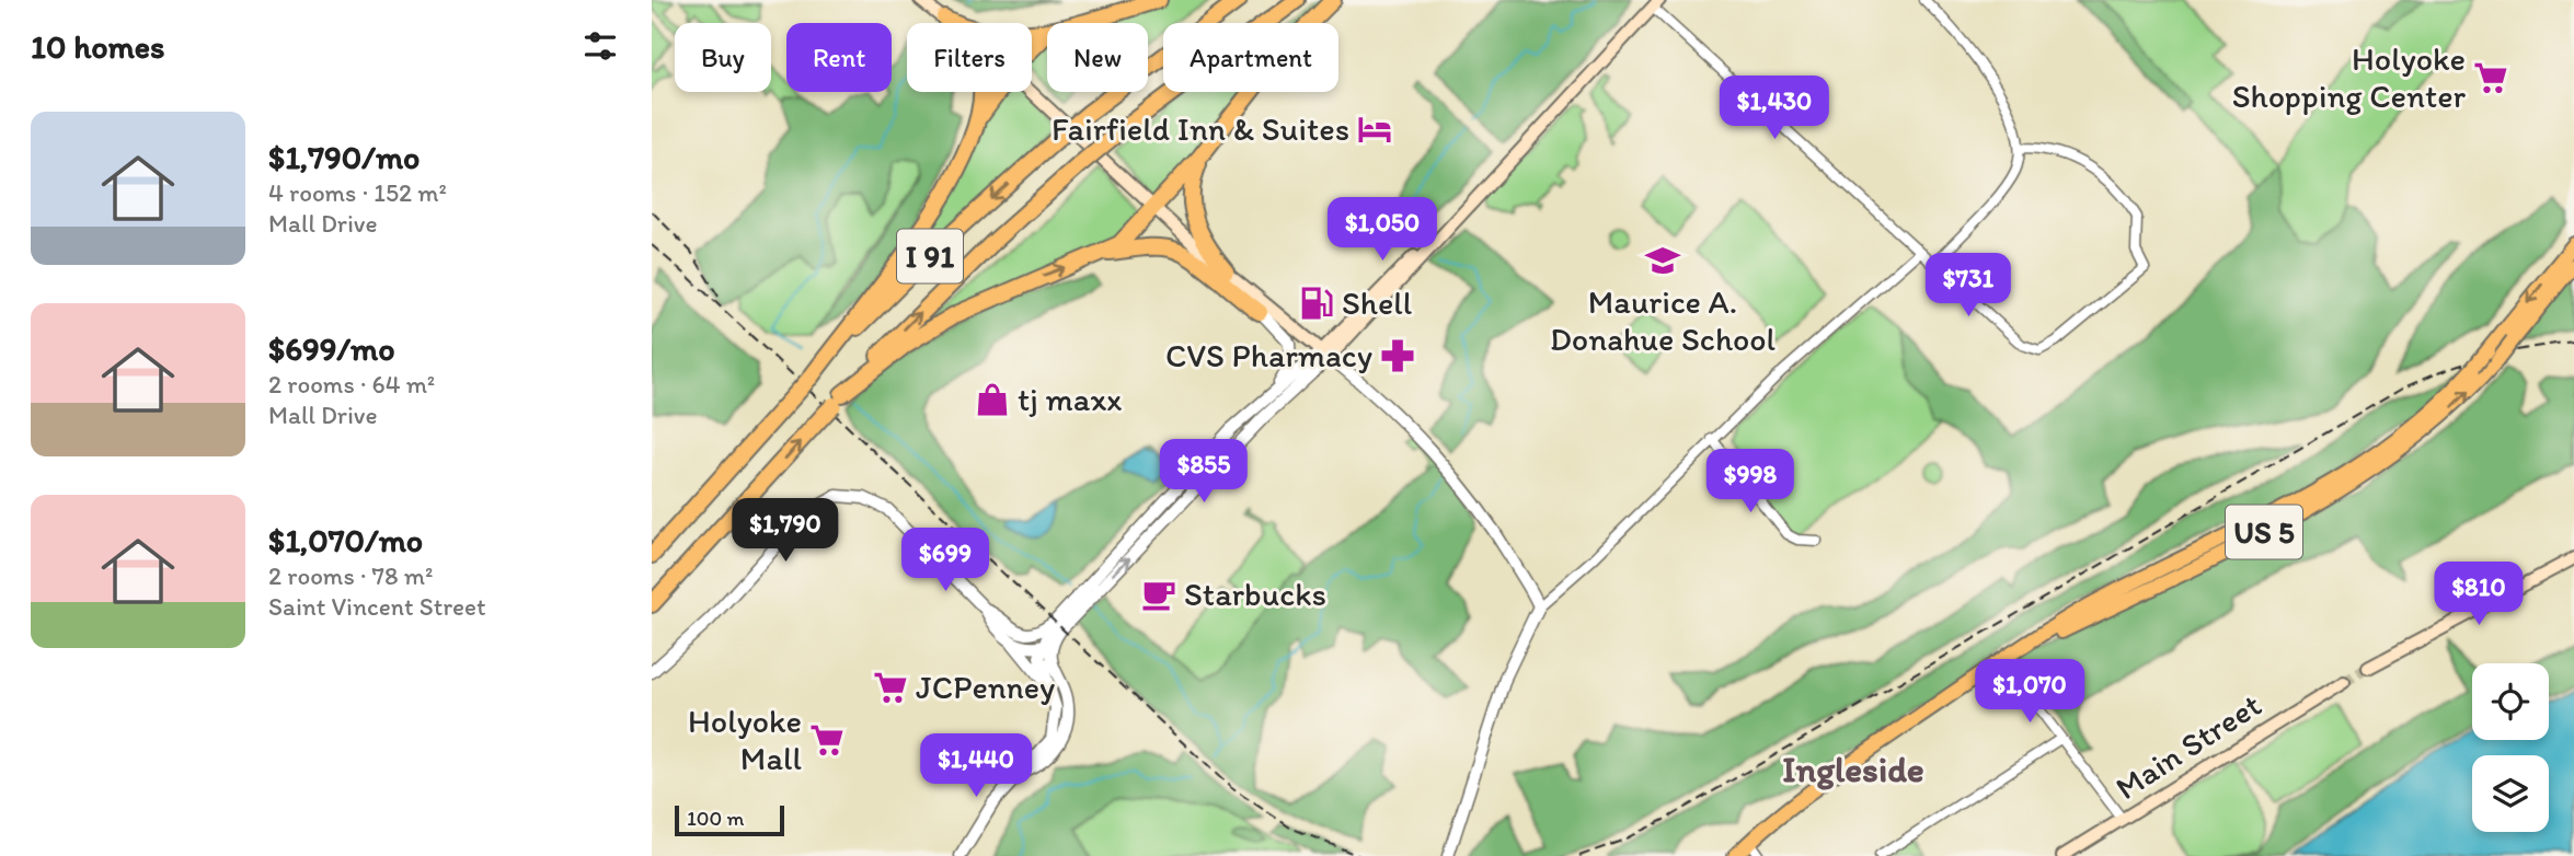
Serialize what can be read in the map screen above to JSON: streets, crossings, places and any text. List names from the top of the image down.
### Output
{
  "streets": {
    "highway": ["I 91"],
    "main road": ["US 5", "Main Street"]
  },
  "districts": ["Ingleside"],
  "places": {
    "supermarket": ["Holyoke Shopping Center", "JCPenney", "Holyoke Mall"],
    "hotel": ["Fairfield Inn & Suites"],
    "school or university": ["Maurice A. Donahue School"],
    "fuel station": ["Shell"],
    "pharmacy": ["CVS Pharmacy"],
    "shop": ["tj maxx"],
    "cafe": ["Starbucks"]
  },
  "scale_bar": "100 m",
  "page": {
    "heading": "10 homes",
    "chip": [
      "Buy",
      "Rent",
      "Filters",
      "New",
      "Apartment"
    ],
    "price": [
      "$1,430",
      "$1,050",
      "$731",
      "$855",
      "$998",
      "$1,790",
      "$699",
      "$810",
      "$1,070",
      "$1,440"
    ],
    "list": [
      {
        "name": "$1,790/mo",
        "note": "4 rooms · 152 m² · Mall Drive"
      },
      {
        "name": "$699/mo",
        "note": "2 rooms · 64 m² · Mall Drive"
      },
      {
        "name": "$1,070/mo",
        "note": "2 rooms · 78 m² · Saint Vincent Street"
      }
    ],
    "scale": "100 m"
  }
}
